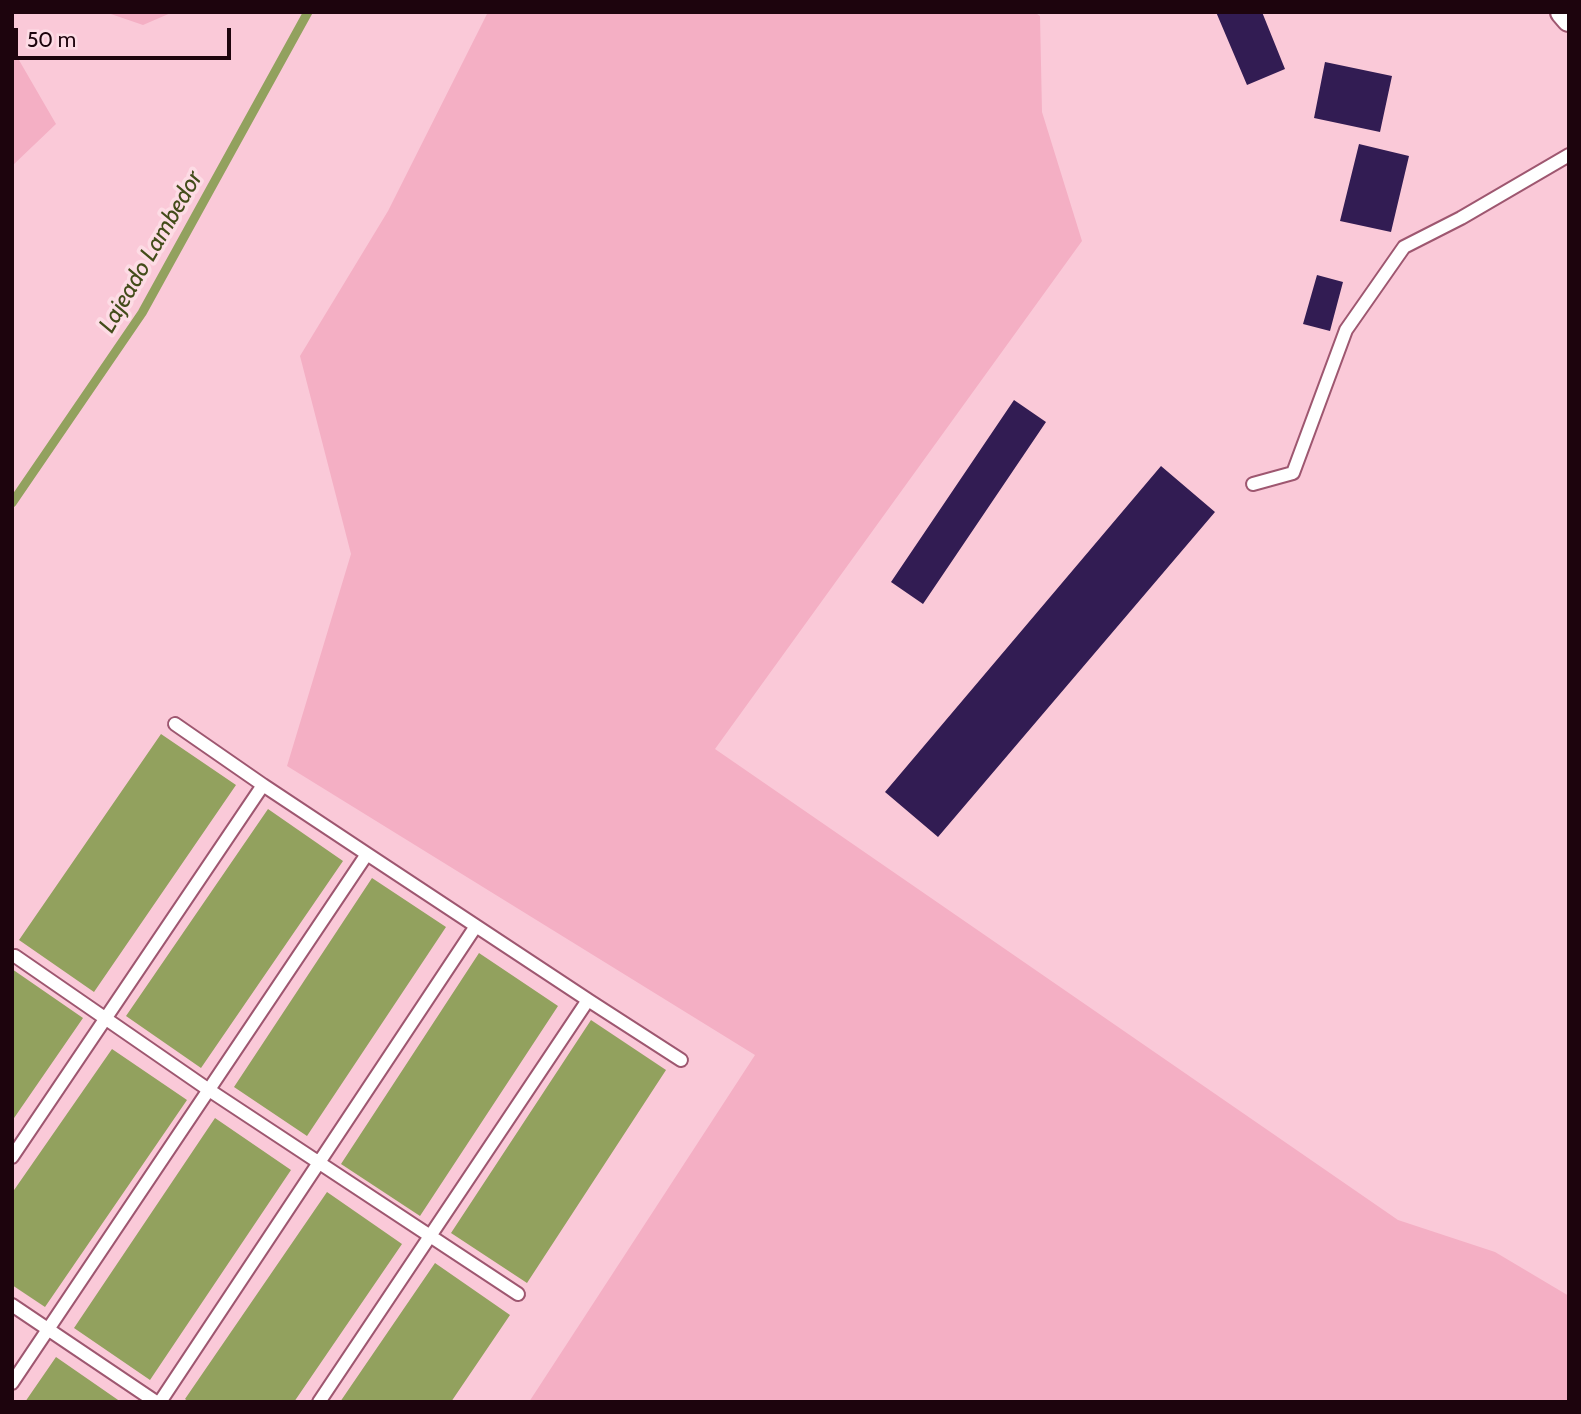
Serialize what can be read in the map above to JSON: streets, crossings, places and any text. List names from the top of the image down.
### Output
{
  "water": ["Lajeado Lambedor"],
  "scale_bar": "50 m"
}
